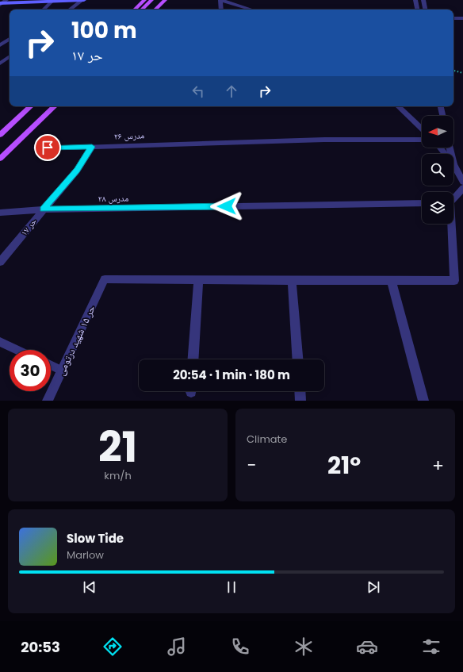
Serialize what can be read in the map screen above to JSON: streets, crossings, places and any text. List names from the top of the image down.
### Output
{
  "streets": {
    "street": [
      "مدرس ۲۶",
      "مدرس ۲۸",
      "حر ۱۷",
      "حر ۱۵ شهید درتومی"
    ]
  },
  "crossings": [
    ["مدرس ۲۶", "حر ۱۷"],
    ["مدرس ۲۸", "حر ۱۷"]
  ],
  "north": "left",
  "page": {
    "turn": ["100 m", "حر ۱۷"],
    "limit": "30",
    "trip": "20:54 · 1 min · 180 m",
    "tile": [
      ["21", "km/h"],
      "Climate"
    ],
    "heat": ["−", "21°", "+"],
    "song": ["Slow Tide", "Marlow"],
    "tabs": "20:53"
  }
}
